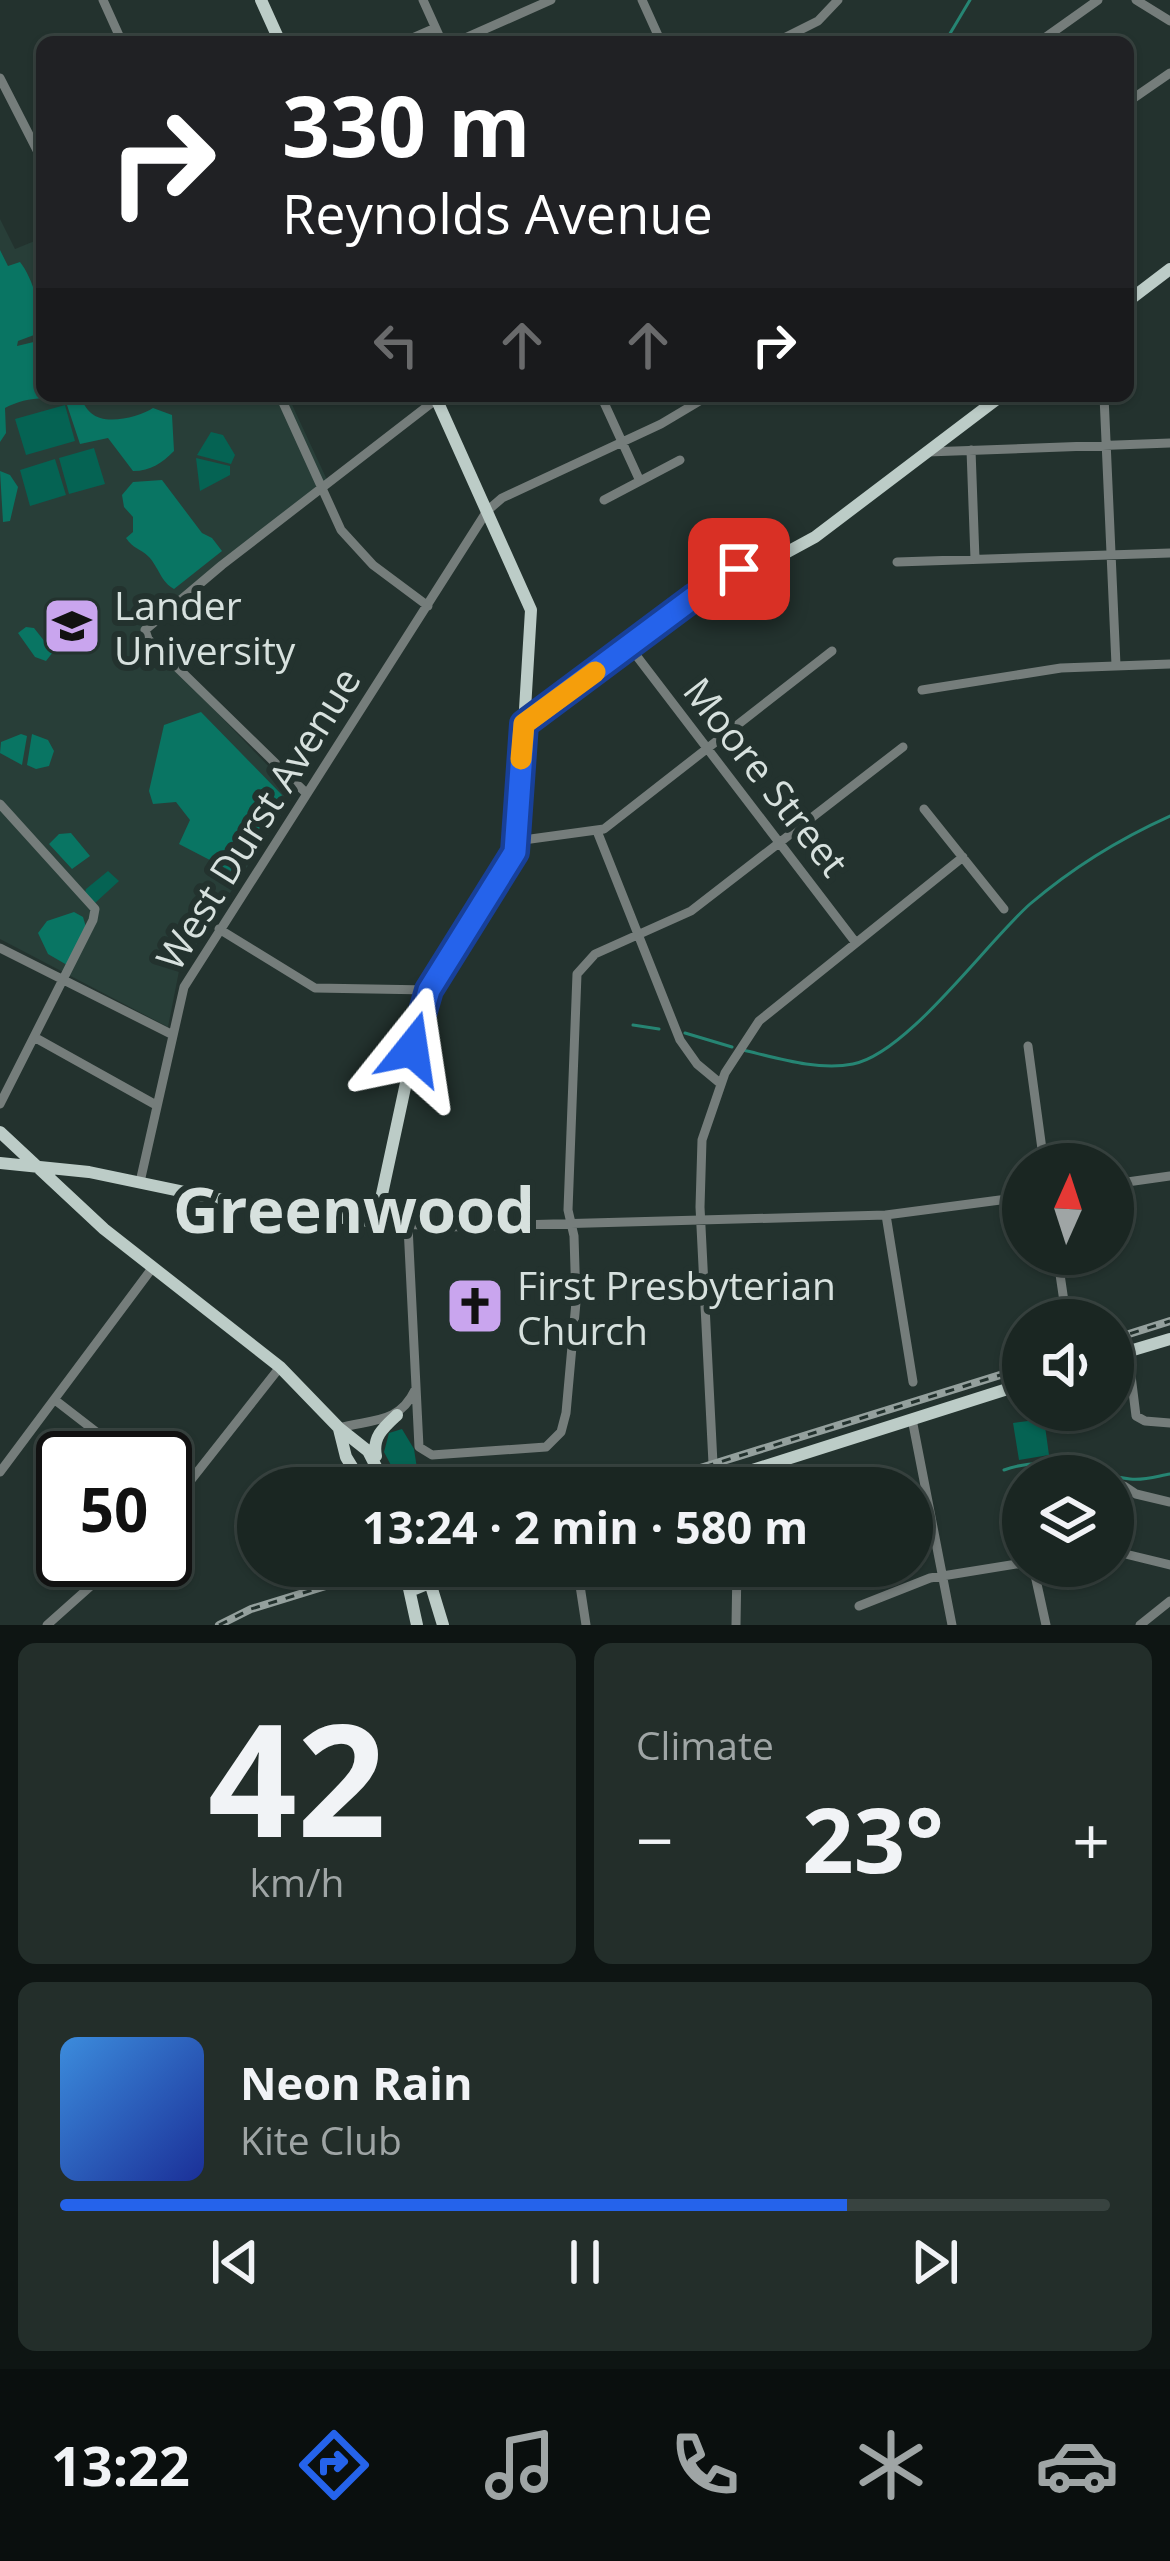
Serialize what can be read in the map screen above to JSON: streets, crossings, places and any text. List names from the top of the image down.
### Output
{
  "streets": {
    "street": ["Moore Street", "West Durst Avenue"]
  },
  "districts": ["Greenwood"],
  "places": {
    "school or university": ["Lander University"],
    "church": ["First Presbyterian Church"]
  },
  "north": "top",
  "page": {
    "turn": ["330 m", "Reynolds Avenue"],
    "limit": "50",
    "trip": "13:24 · 2 min · 580 m",
    "tile": [
      ["42", "km/h"],
      "Climate"
    ],
    "heat": ["−", "23°", "+"],
    "song": ["Neon Rain", "Kite Club"],
    "tabs": "13:22"
  }
}
